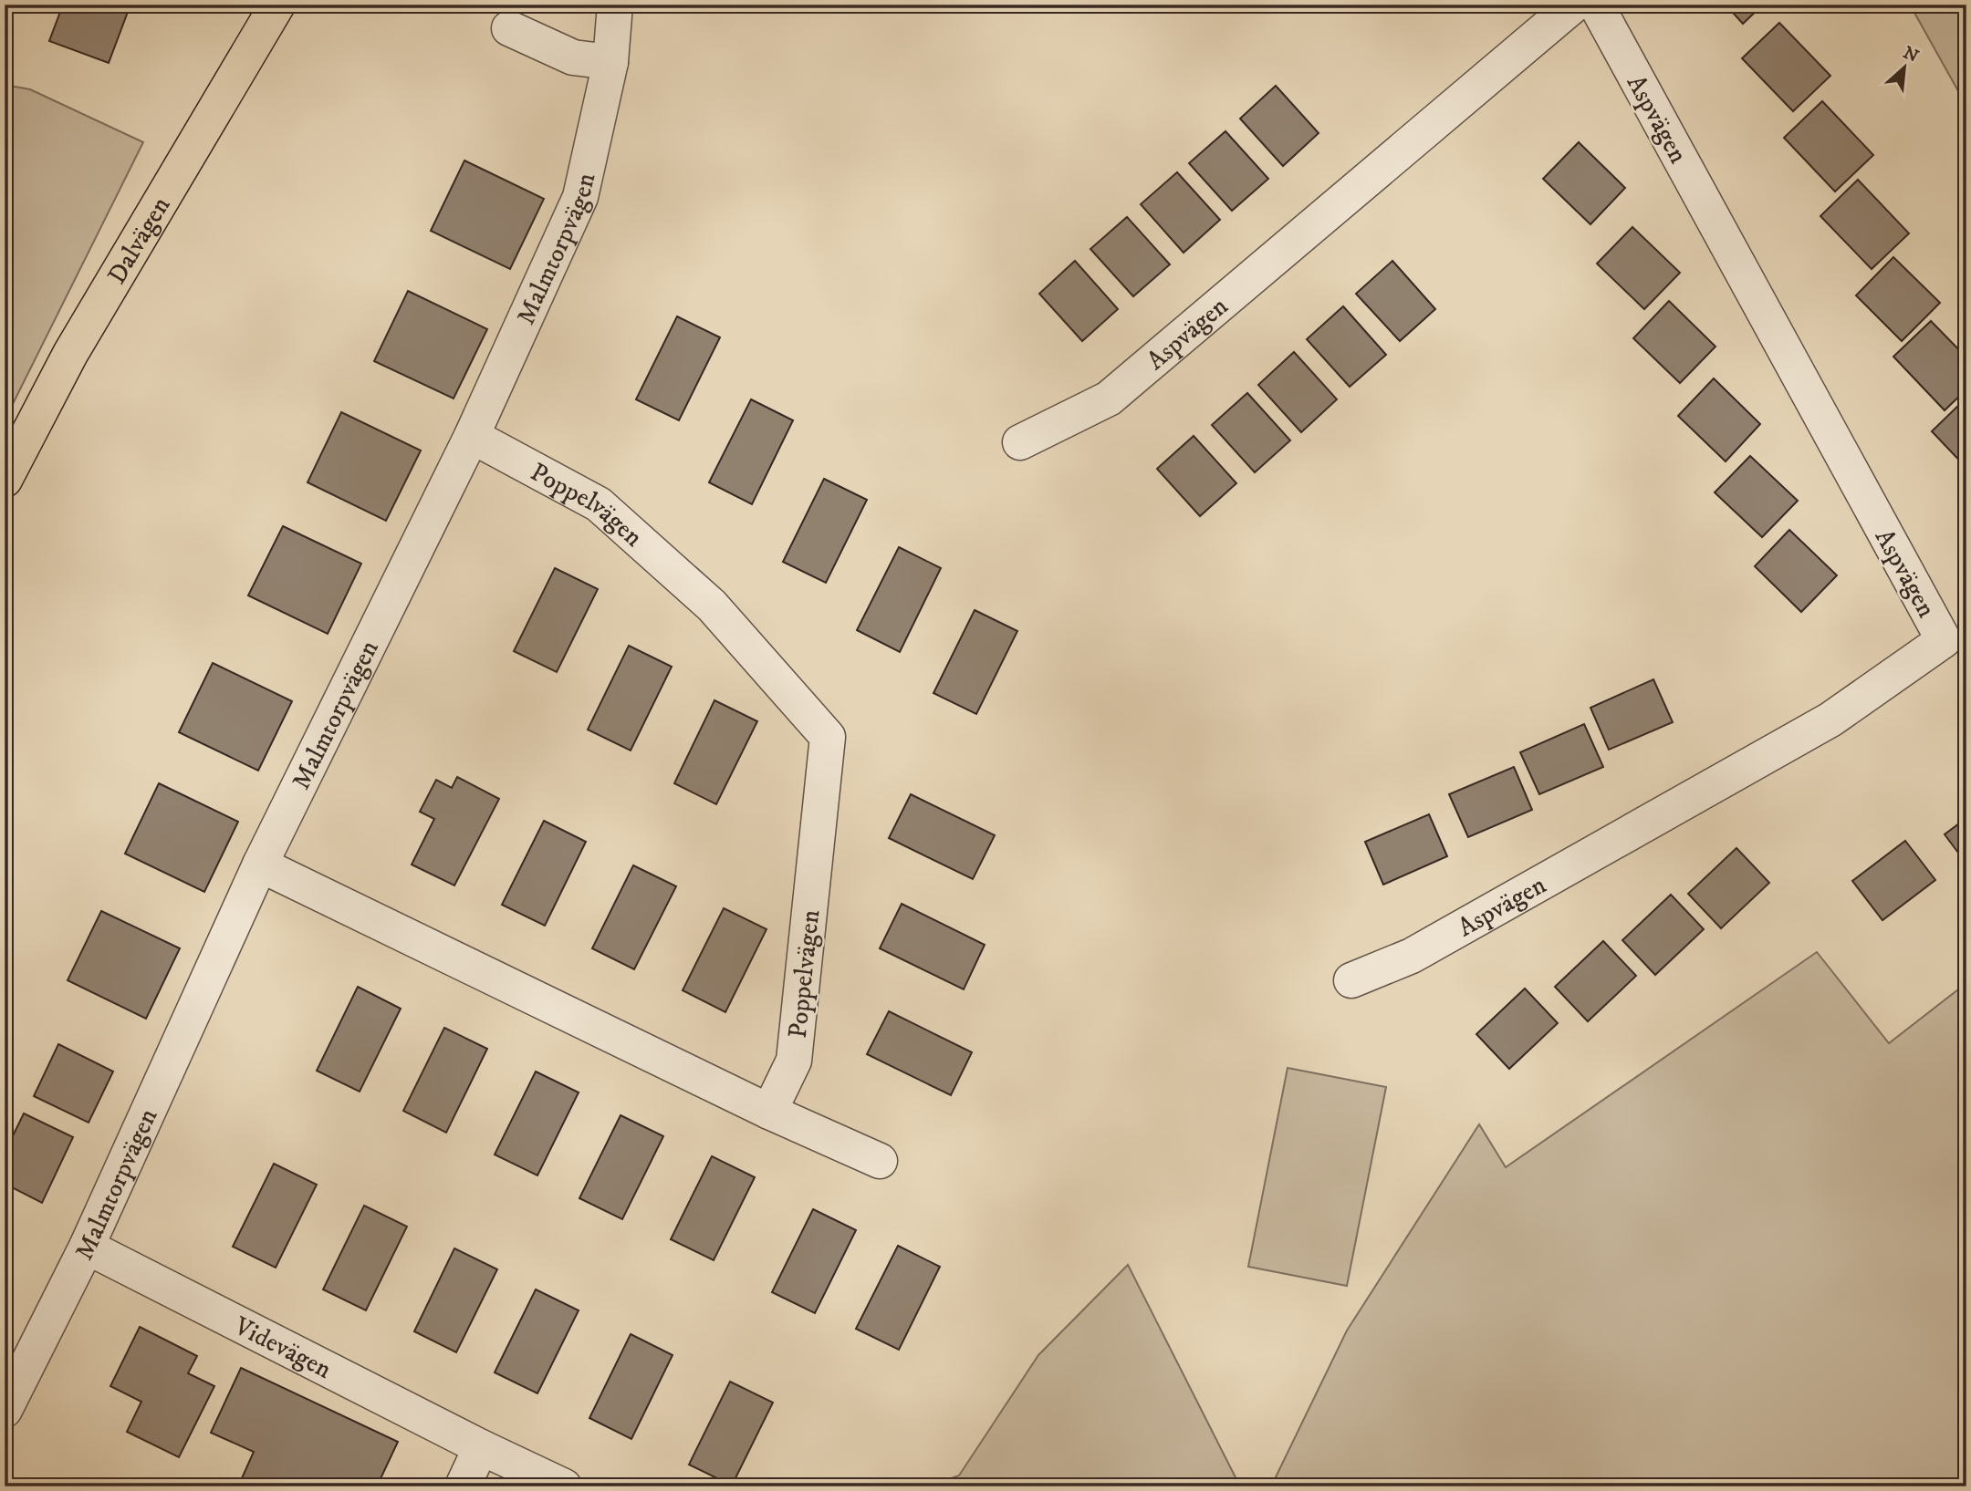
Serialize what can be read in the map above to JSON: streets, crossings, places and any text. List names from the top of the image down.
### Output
{
  "streets": {
    "main road": ["Dalvägen"],
    "street": [
      "Aspvägen",
      "Malmtorpvägen",
      "Poppelvägen",
      "Videvägen"
    ]
  },
  "crossings": [
    ["Malmtorpvägen", "Poppelvägen"],
    ["Malmtorpvägen", "Videvägen"]
  ],
  "north": "top right"
}
